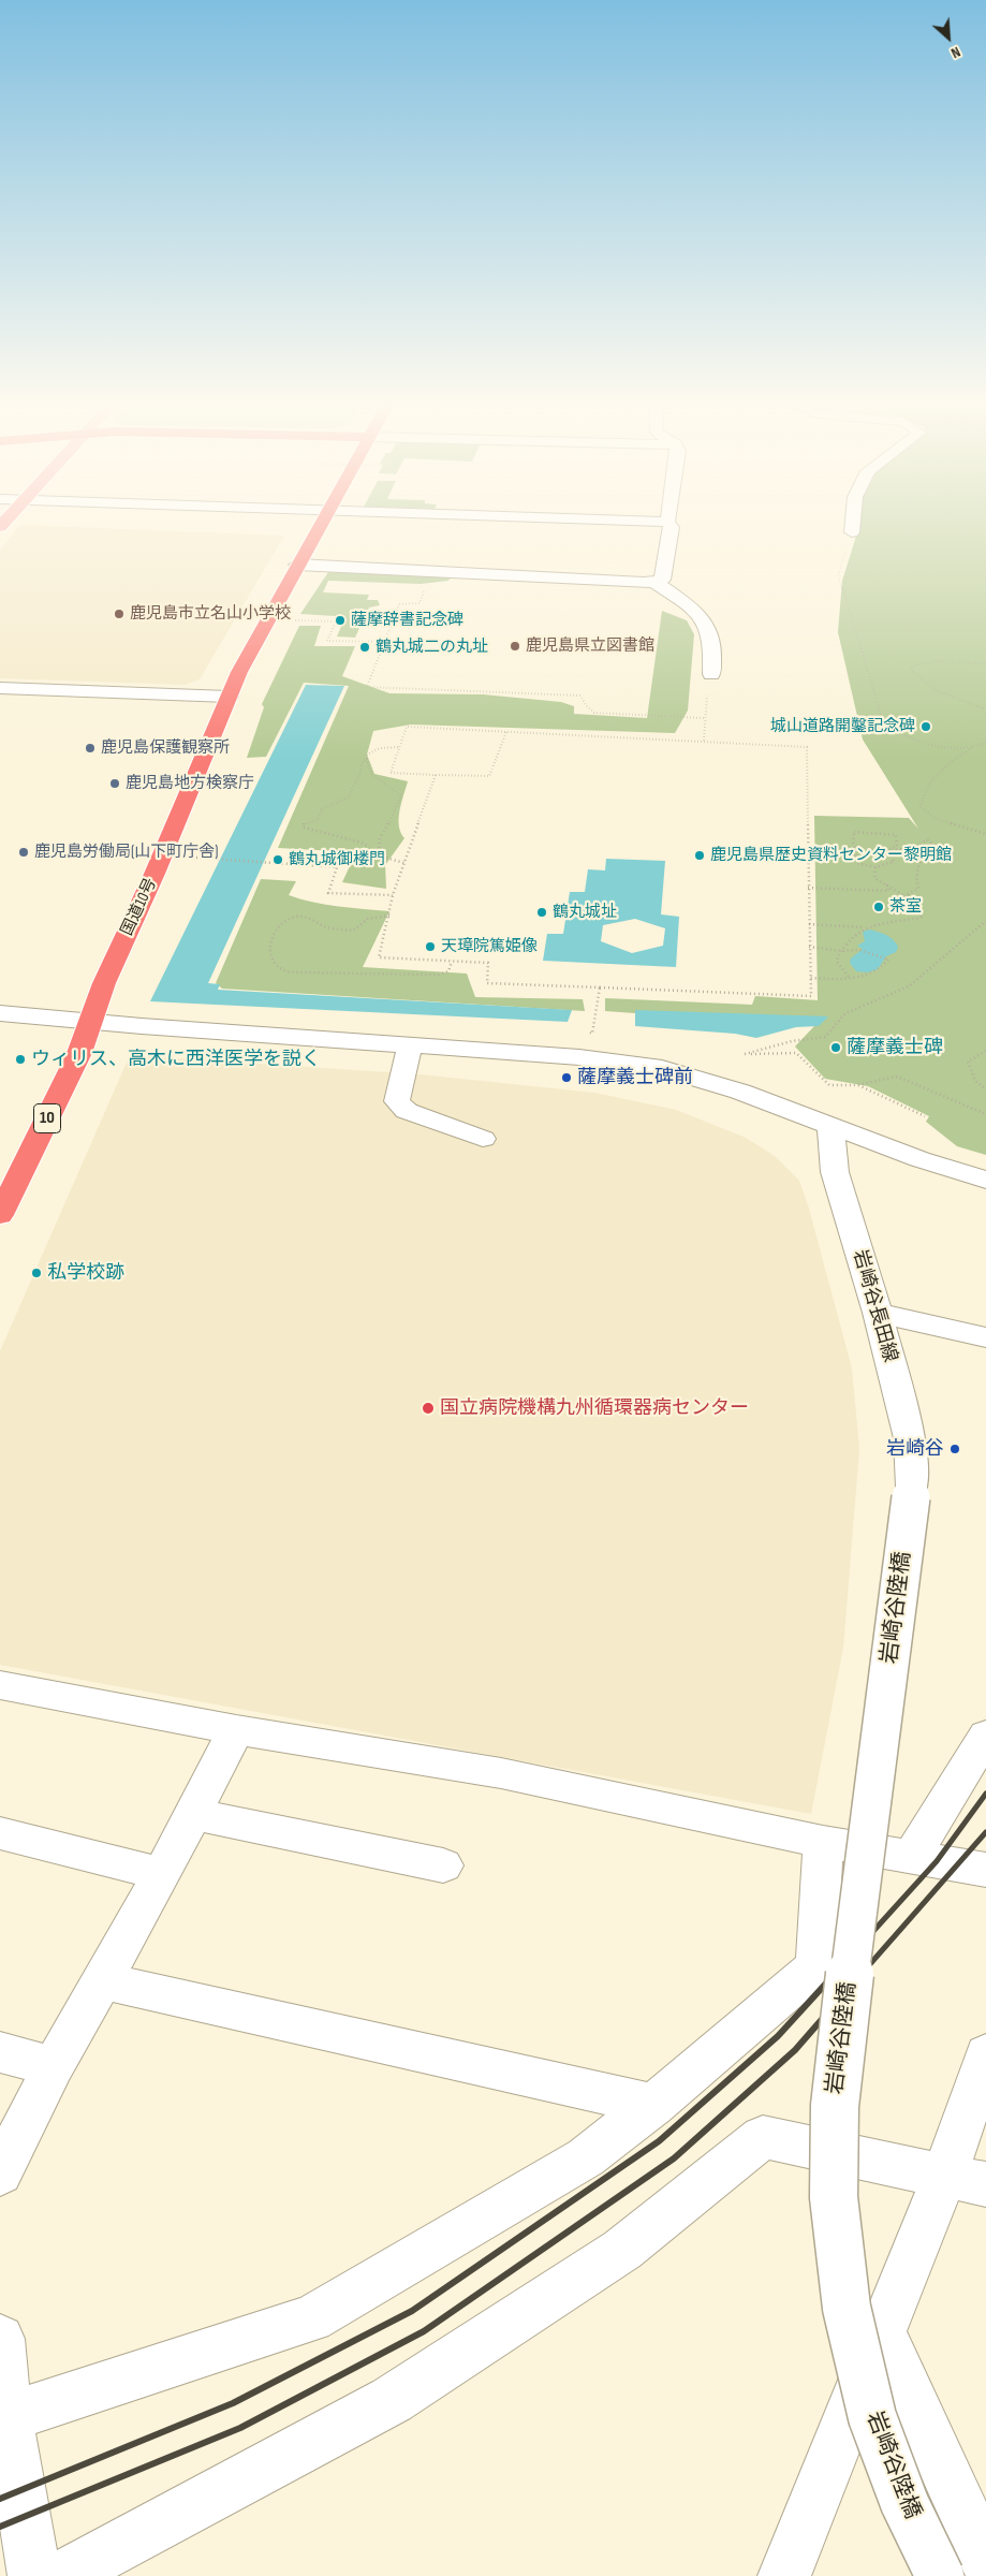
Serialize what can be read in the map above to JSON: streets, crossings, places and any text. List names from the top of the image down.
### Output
{
  "streets": {
    "highway": ["国道10号", "10"],
    "street": ["岩崎谷長田線", "岩崎谷陸橋"]
  },
  "crossings": [
    ["岩崎谷長田線", "岩崎谷陸橋"]
  ],
  "places": [
    "鹿児島市立名山小学校",
    "薩摩辞書記念碑",
    "鹿児島県立図書館",
    "鶴丸城二の丸址",
    "城山道路開鑿記念碑",
    "鹿児島保護観察所",
    "鹿児島地方検察庁",
    "鹿児島労働局(山下町庁舎)",
    "鹿児島県歴史資料センター黎明館",
    "鶴丸城御楼門",
    "茶室",
    "鶴丸城址",
    "天璋院篤姫像",
    "薩摩義士碑",
    "ウィリス、高木に西洋医学を説く",
    "薩摩義士碑前",
    "私学校跡",
    "国立病院機構九州循環器病センター",
    "岩崎谷"
  ],
  "north": "bottom right"
}
